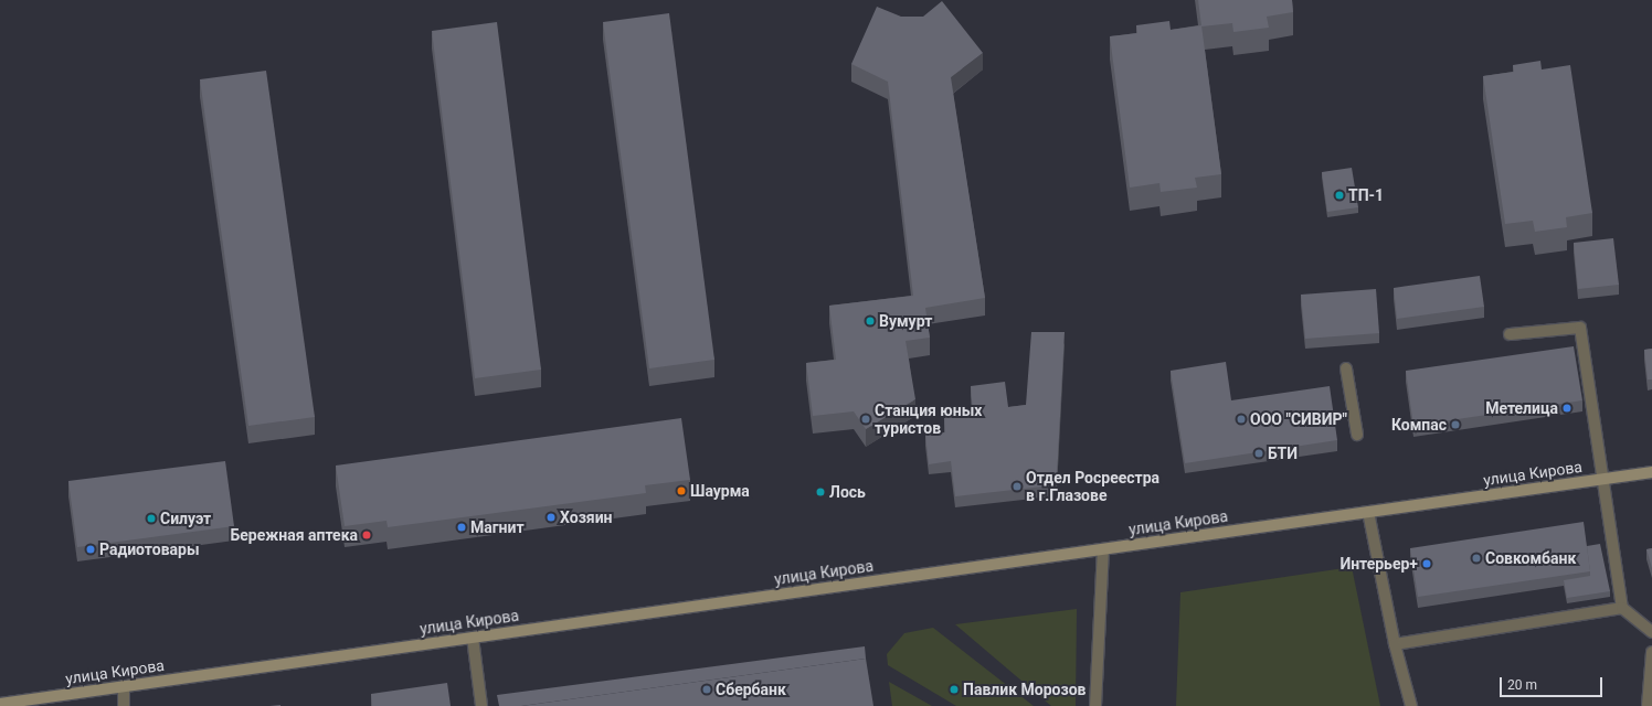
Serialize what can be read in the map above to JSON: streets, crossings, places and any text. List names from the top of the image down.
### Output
{
  "streets": {
    "main road": ["улица Кирова"]
  },
  "places": [
    "ТП-1",
    "Вумурт",
    "Метелица",
    "Станция юных туристов",
    "ООО \"СИВИР\"",
    "Компас",
    "БТИ",
    "Отдел Росреестра в г.Глазове",
    "Шаурма",
    "Лось",
    "Хозяин",
    "Силуэт",
    "Магнит",
    "Бережная аптека",
    "Радиотовары",
    "Совкомбанк",
    "Интерьер+",
    "Сбербанк",
    "Павлик Морозов"
  ],
  "scale_bar": "20 m"
}
